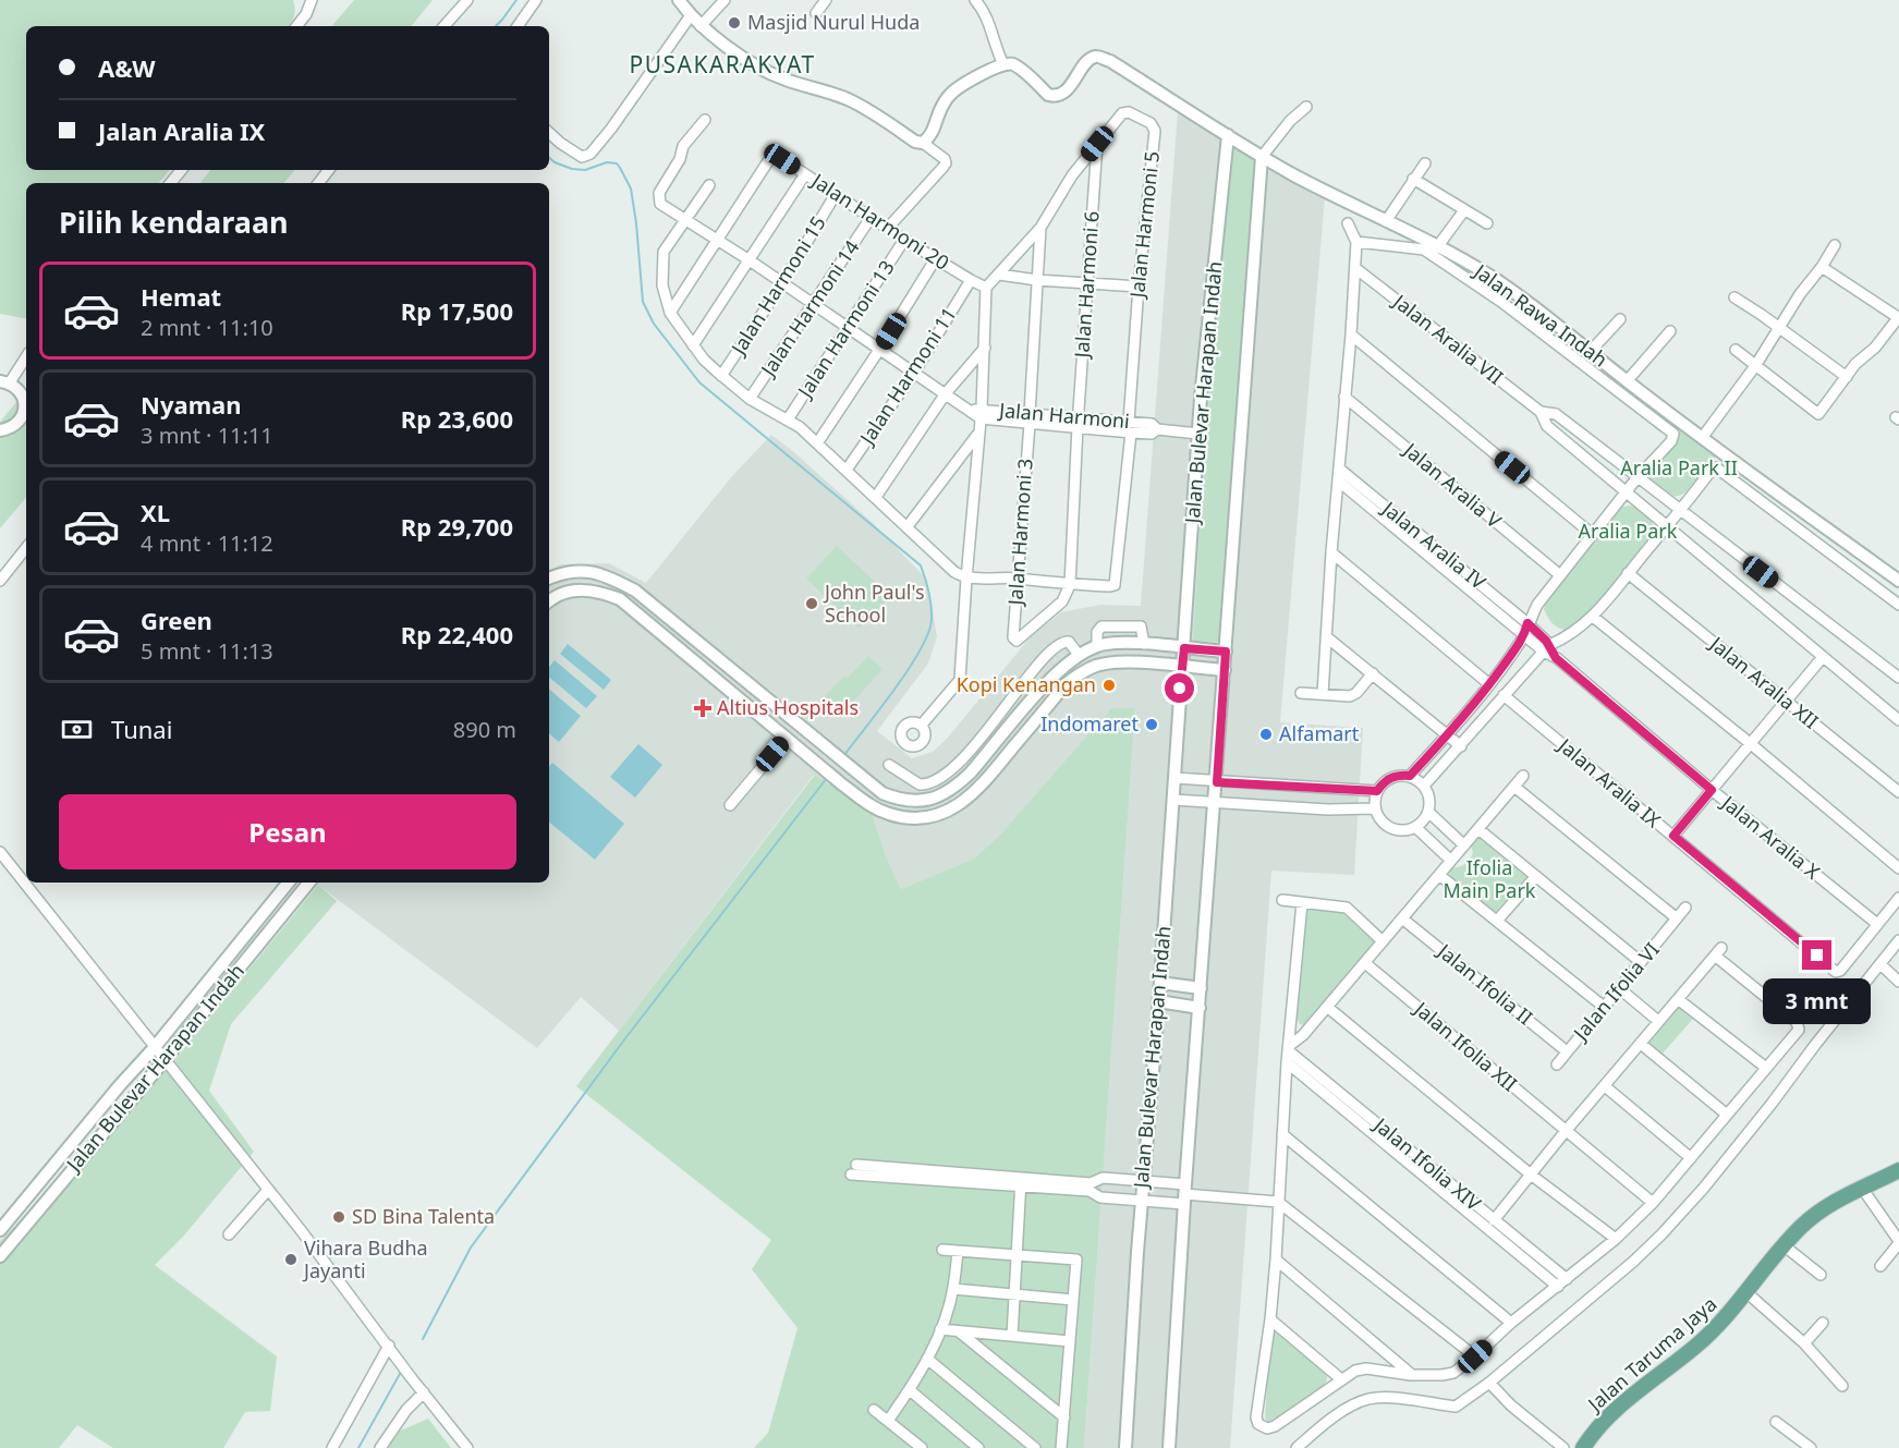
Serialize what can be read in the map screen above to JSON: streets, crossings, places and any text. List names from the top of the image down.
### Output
{
  "streets": {
    "main road": ["Jalan Taruma Jaya"],
    "street": [
      "Jalan Harmoni 20",
      "Jalan Harmoni 5",
      "Jalan Harmoni 6",
      "Jalan Harmoni 15",
      "Jalan Harmoni 14",
      "Jalan Rawa Indah",
      "Jalan Harmoni 13",
      "Jalan Aralia VII",
      "Jalan Harmoni 11",
      "Jalan Bulevar Harapan Indah",
      "Jalan Harmoni",
      "Jalan Aralia V",
      "Jalan Harmoni 3",
      "Jalan Aralia IV",
      "Jalan Aralia XII",
      "Jalan Aralia IX",
      "Jalan Aralia X",
      "Jalan Ifolia II",
      "Jalan Ifolia VI",
      "Jalan Ifolia XII",
      "Jalan Ifolia XIV"
    ]
  },
  "crossings": [
    ["Jalan Harmoni 20", "Jalan Harmoni 5"],
    ["Jalan Harmoni 20", "Jalan Harmoni 15"],
    ["Jalan Harmoni 20", "Jalan Harmoni 14"],
    ["Jalan Harmoni 20", "Jalan Harmoni 13"],
    ["Jalan Harmoni 20", "Jalan Harmoni 11"],
    ["Jalan Harmoni 5", "Jalan Harmoni 6"],
    ["Jalan Harmoni 5", "Jalan Harmoni"],
    ["Jalan Harmoni 5", "Jalan Harmoni 3"],
    ["Jalan Harmoni 6", "Jalan Harmoni"],
    ["Jalan Harmoni 6", "Jalan Harmoni 3"],
    ["Jalan Rawa Indah", "Jalan Bulevar Harapan Indah"],
    ["Jalan Bulevar Harapan Indah", "Jalan Harmoni"],
    ["Jalan Harmoni", "Jalan Harmoni 3"],
    ["Jalan Aralia IV", "Jalan Aralia X"],
    ["Jalan Aralia IX", "Jalan Aralia X"],
    ["Jalan Ifolia II", "Jalan Ifolia VI"]
  ],
  "districts": ["PUSAKARAKYAT"],
  "parks": ["Aralia Park II", "Aralia Park", "Ifolia Main Park"],
  "places": {
    "other": [
      "Masjid Nurul Huda",
      "John Paul's School",
      "Kopi Kenangan",
      "Indomaret",
      "Alfamart",
      "SD Bina Talenta",
      "Vihara Budha Jayanti"
    ],
    "health": ["Altius Hospitals"]
  },
  "page": {
    "banner": ["A&W", "Jalan Aralia IX"],
    "heading": "Pilih kendaraan",
    "list": [
      {
        "name": "Hemat",
        "note": "2 mnt · 11:10",
        "value": "Rp 17,500"
      },
      {
        "name": "Nyaman",
        "note": "3 mnt · 11:11",
        "value": "Rp 23,600"
      },
      {
        "name": "XL",
        "note": "4 mnt · 11:12",
        "value": "Rp 29,700"
      },
      {
        "name": "Green",
        "note": "5 mnt · 11:13",
        "value": "Rp 22,400"
      }
    ],
    "pay": ["Tunai", "890 m"],
    "buttons": "Pesan",
    "bubble": "3 mnt"
  }
}
